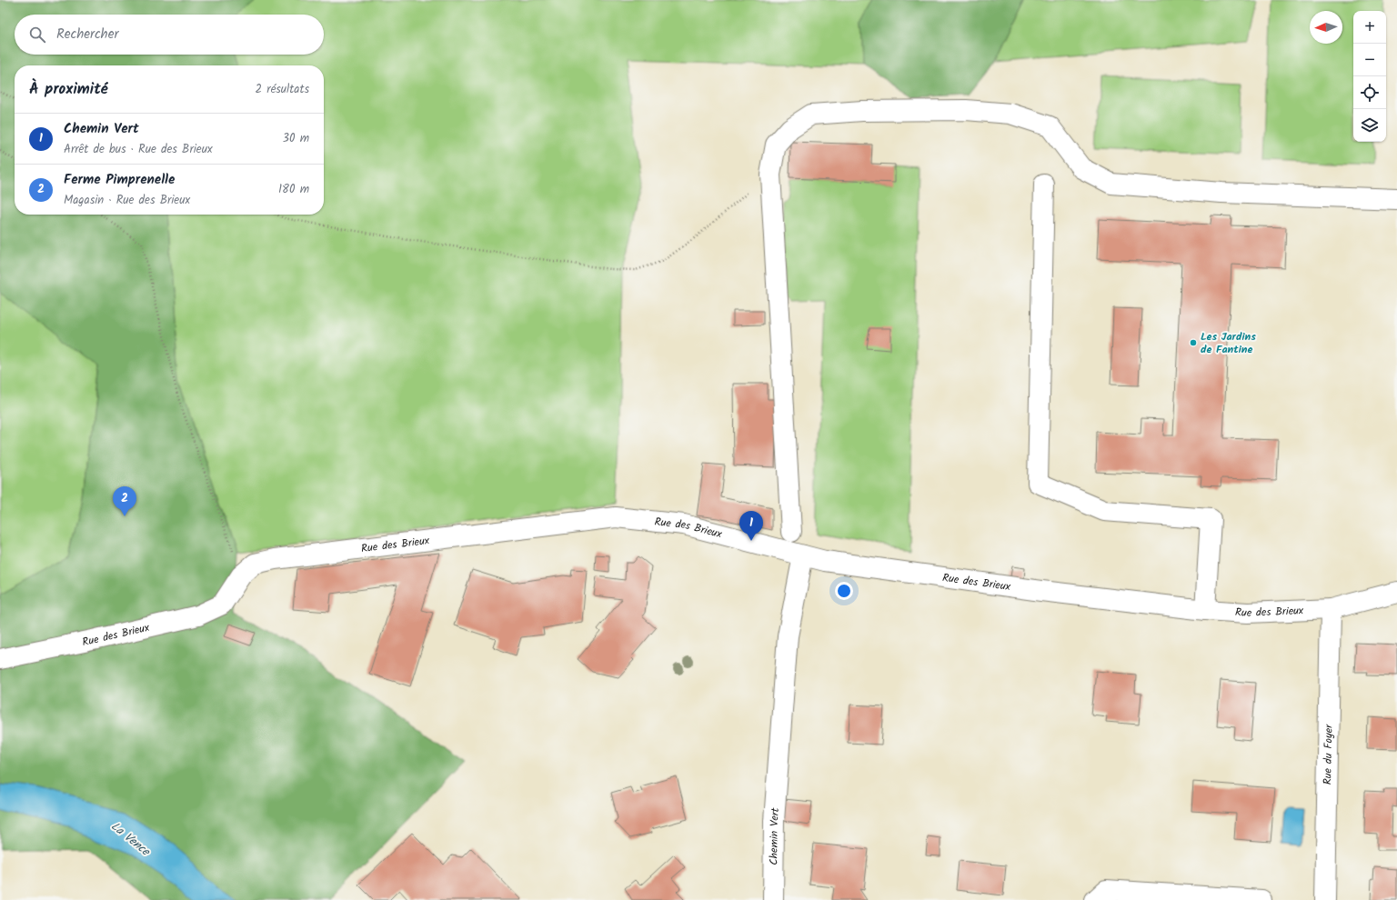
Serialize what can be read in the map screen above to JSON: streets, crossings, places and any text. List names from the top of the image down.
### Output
{
  "streets": {
    "street": ["Rue des Brieux", "Rue du Foyer", "Chemin Vert"]
  },
  "crossings": [
    ["Rue des Brieux", "Rue du Foyer"],
    ["Rue des Brieux", "Chemin Vert"]
  ],
  "water": ["La Vence"],
  "places": ["Les Jardins de Fantine"],
  "north": "left",
  "page": {
    "map_buttons": ["+", "−"],
    "search": "Rechercher",
    "heading": ["À proximité", "2 résultats"],
    "list": [
      {
        "mark": "1",
        "name": "Chemin Vert",
        "note": "Arrêt de bus · Rue des Brieux",
        "value": "30 m"
      },
      {
        "mark": "2",
        "name": "Ferme Pimprenelle",
        "note": "Magasin · Rue des Brieux",
        "value": "180 m"
      }
    ],
    "pins": ["2", "1"]
  }
}
